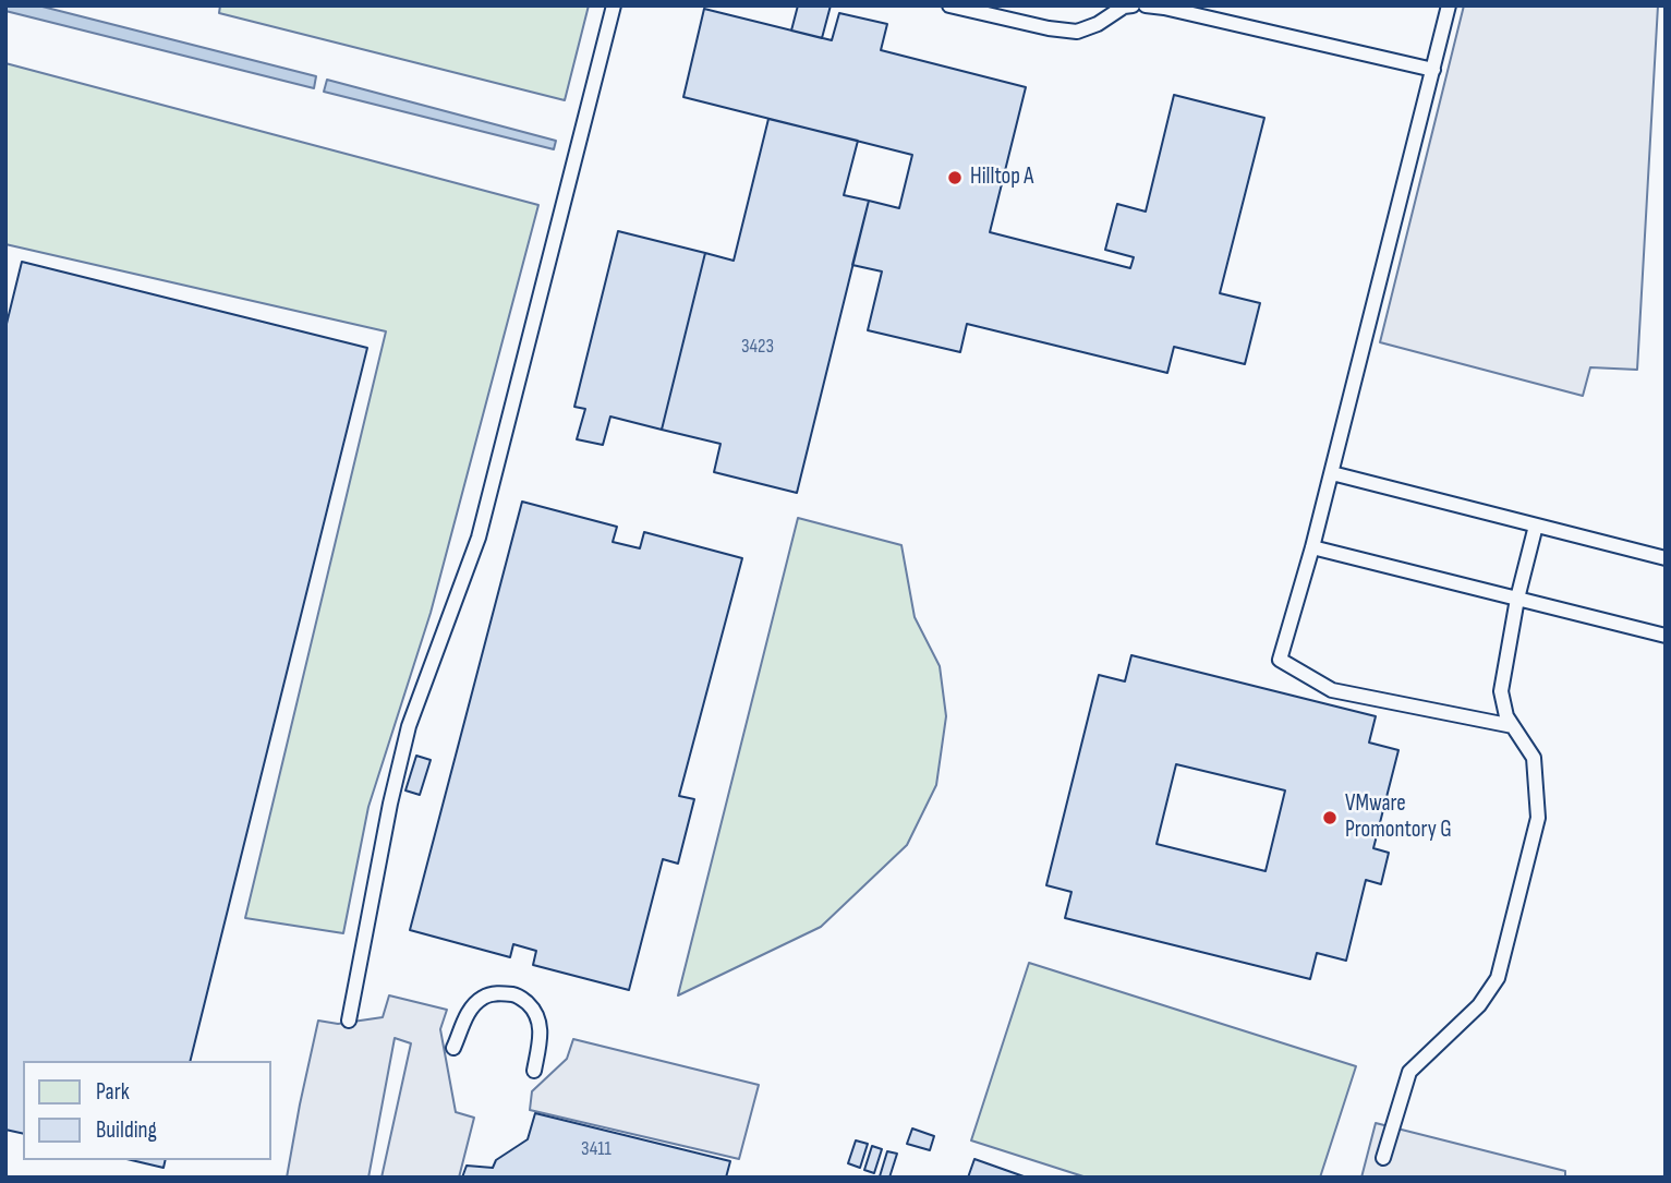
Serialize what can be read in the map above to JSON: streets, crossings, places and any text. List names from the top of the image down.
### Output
{
  "places": ["Hilltop A", "VMware Promontory G"],
  "house_numbers": ["3423", "3411"],
  "legend": ["Park", "Building"]
}
